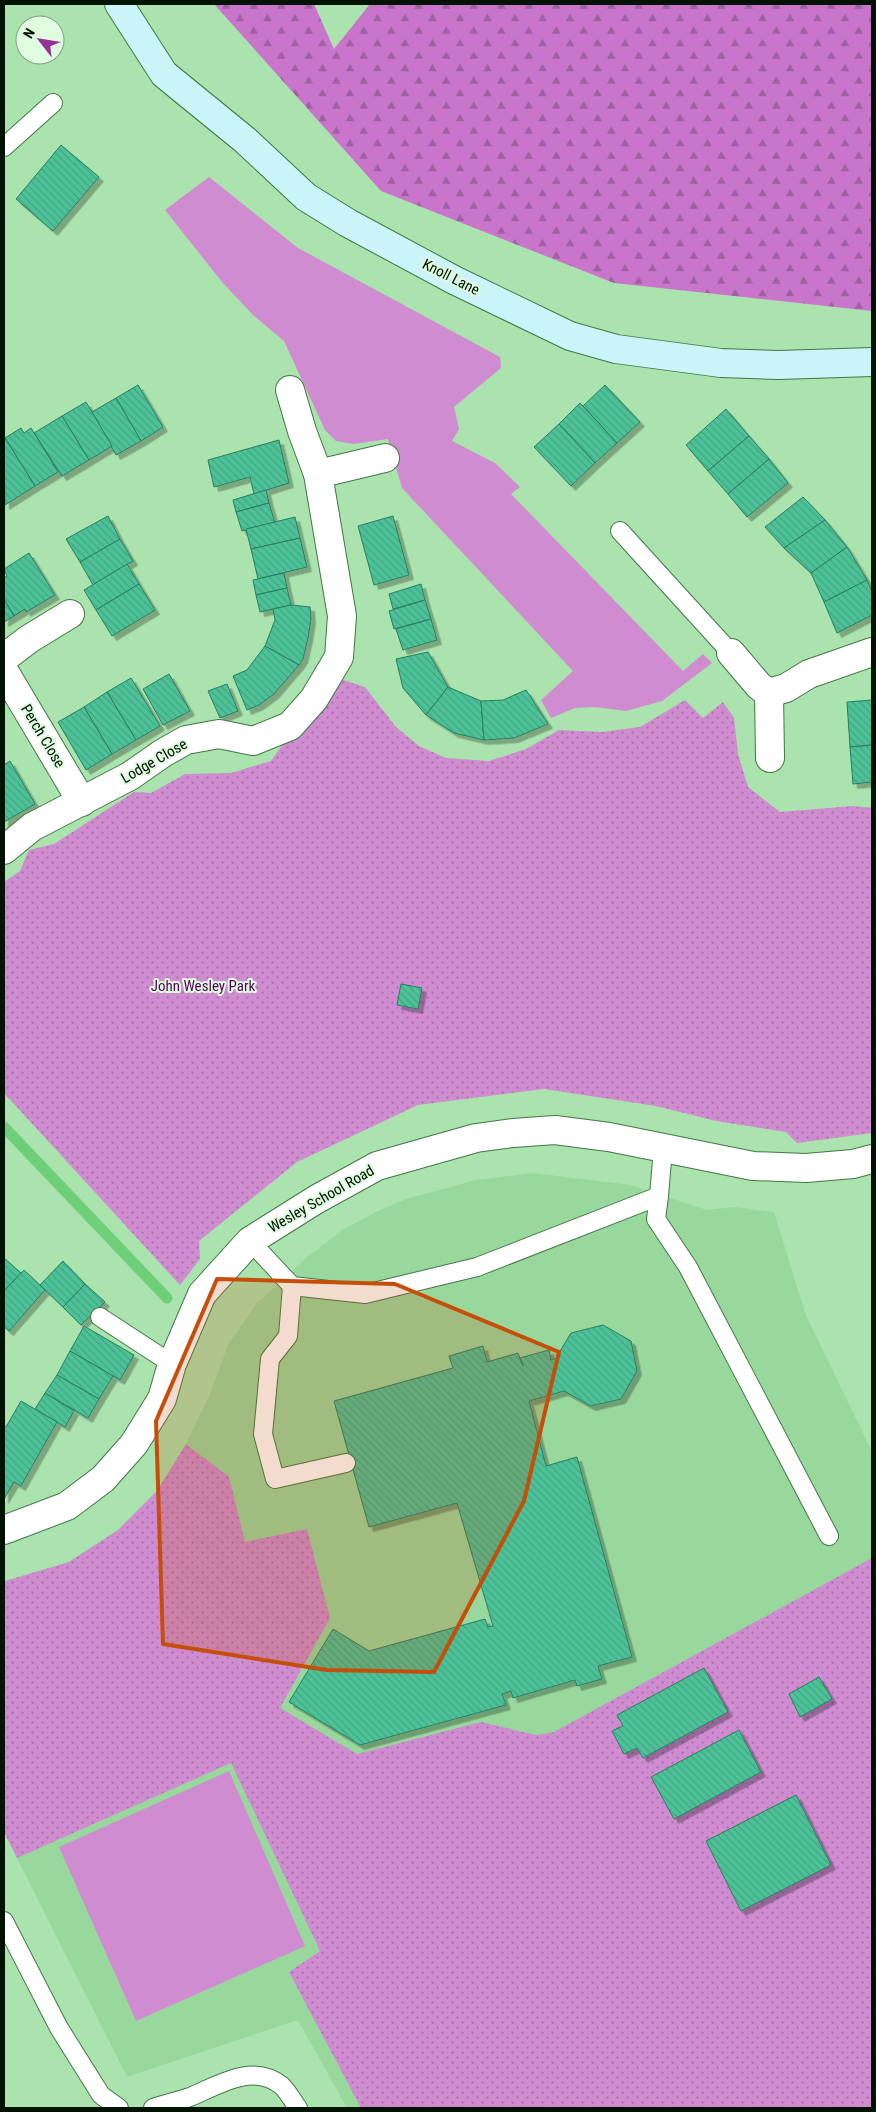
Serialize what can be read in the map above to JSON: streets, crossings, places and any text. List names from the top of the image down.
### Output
{
  "streets": {
    "street": [
      "Knoll Lane",
      "Perch Close",
      "Lodge Close",
      "Wesley School Road"
    ]
  },
  "crossings": [
    ["Perch Close", "Lodge Close"]
  ],
  "parks": ["John Wesley Park"],
  "north": "top left"
}
